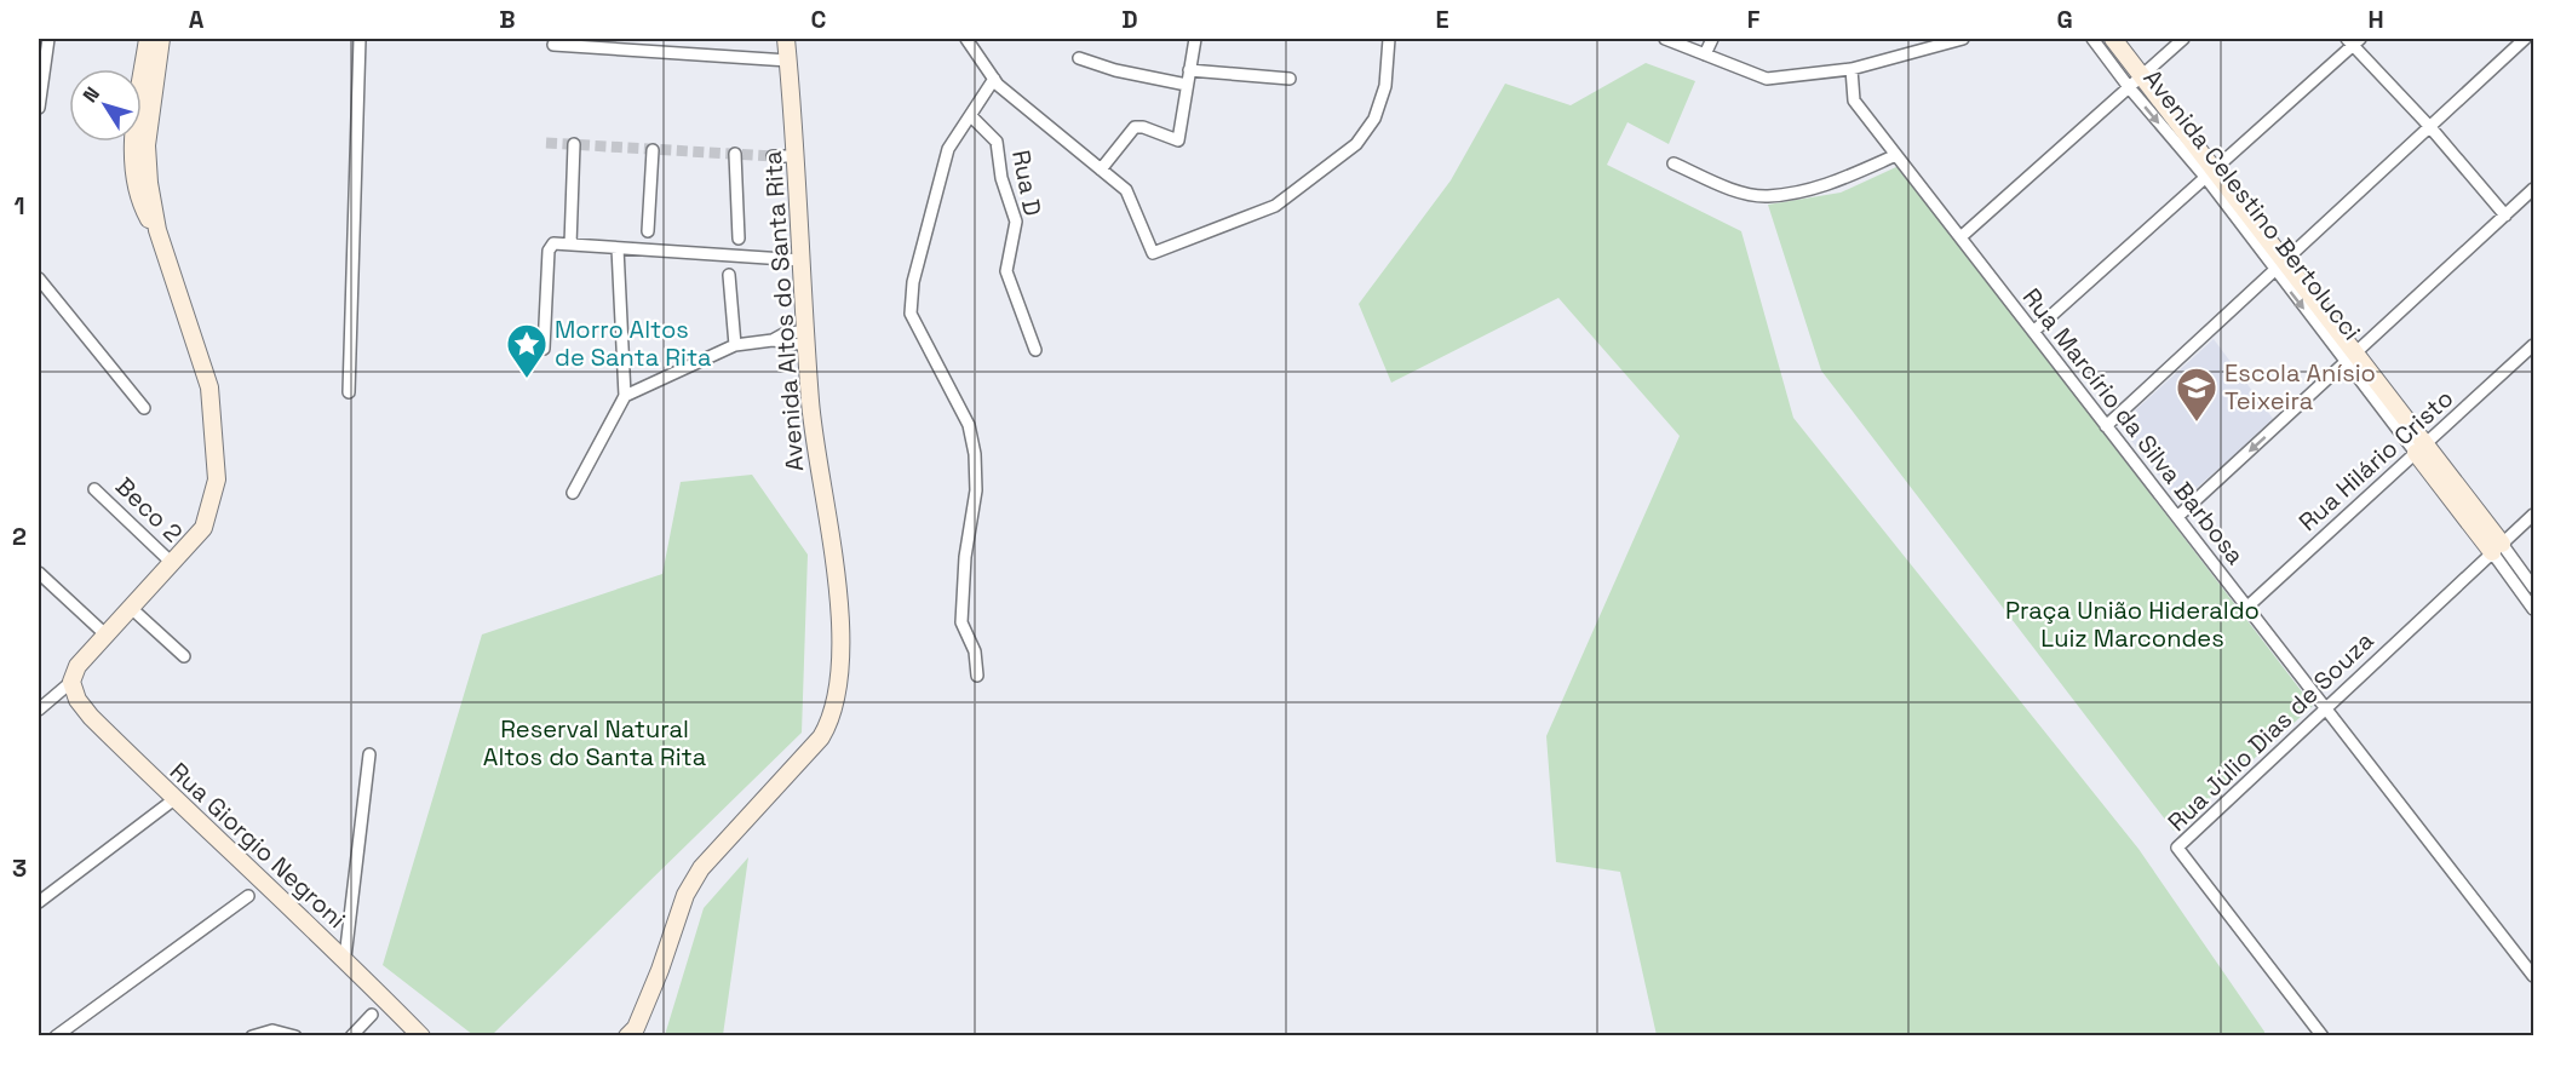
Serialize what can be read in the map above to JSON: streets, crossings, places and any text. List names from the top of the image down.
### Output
{
  "streets": {
    "street": [
      "Rua D",
      "Avenida Celestino Bertolucci",
      "Avenida Altos do Santa Rita",
      "Rua Marcírio da Silva Barbosa",
      "Rua Hilário Cristo",
      "Beco 2",
      "Rua Júlio Dias de Souza",
      "Rua Giorgio Negroni"
    ]
  },
  "crossings": [
    ["Avenida Celestino Bertolucci", "Rua Hilário Cristo"],
    ["Avenida Celestino Bertolucci", "Rua Júlio Dias de Souza"],
    ["Rua Marcírio da Silva Barbosa", "Rua Hilário Cristo"],
    ["Rua Marcírio da Silva Barbosa", "Rua Júlio Dias de Souza"]
  ],
  "parks": ["Praça União Hideraldo Luiz Marcondes", "Reserval Natural Altos do Santa Rita"],
  "places": {
    "place": ["Morro Altos de Santa Rita"],
    "school or university": ["Escola Anísio Teixeira"]
  },
  "north": "top left",
  "grid": {
    "columns": [
      "A",
      "B",
      "C",
      "D",
      "E",
      "F",
      "G",
      "H"
    ],
    "rows": ["1", "2", "3"]
  }
}
